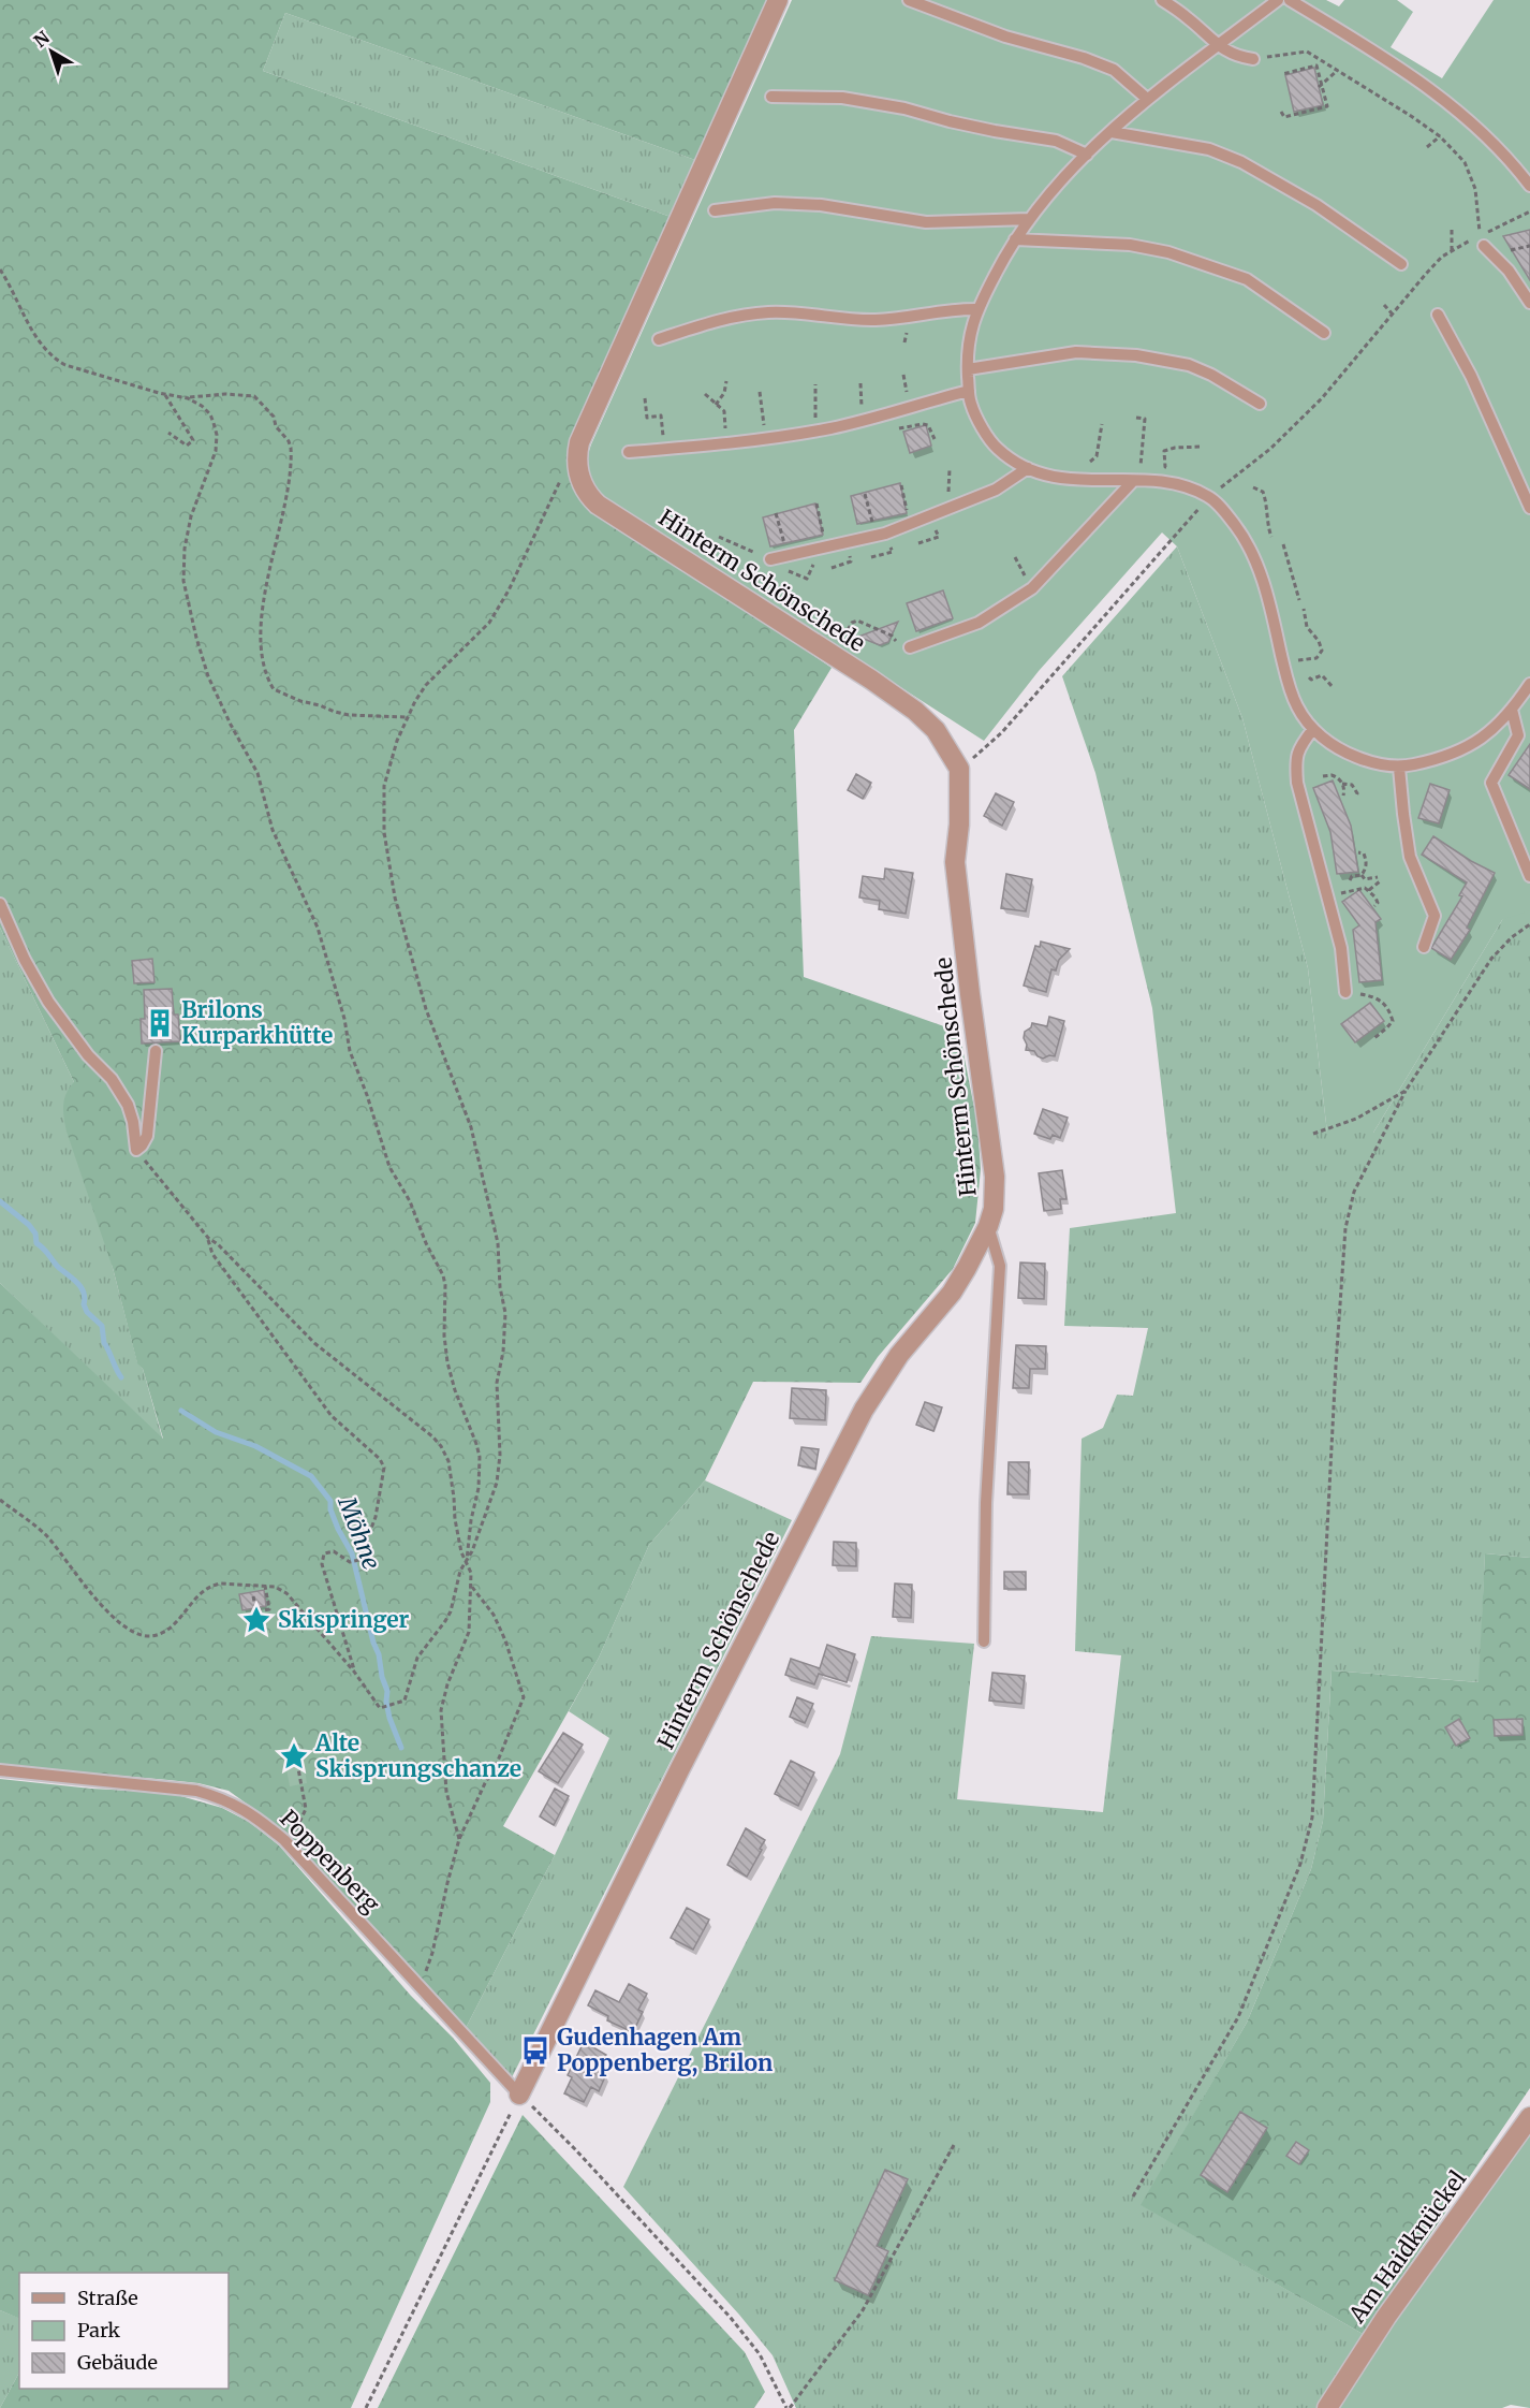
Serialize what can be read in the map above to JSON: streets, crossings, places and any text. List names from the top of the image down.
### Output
{
  "streets": {
    "street": ["Hinterm Schönschede", "Am Haidknückel"],
    "lane": ["Poppenberg"]
  },
  "crossings": [
    ["Hinterm Schönschede", "Poppenberg"]
  ],
  "water": ["Möhne"],
  "places": {
    "building": ["Brilons Kurparkhütte"],
    "place": ["Skispringer", "Alte Skisprungschanze"],
    "bus stop": ["Gudenhagen Am Poppenberg, Brilon"]
  },
  "legend": ["Straße", "Park", "Gebäude"],
  "north": "top left"
}
